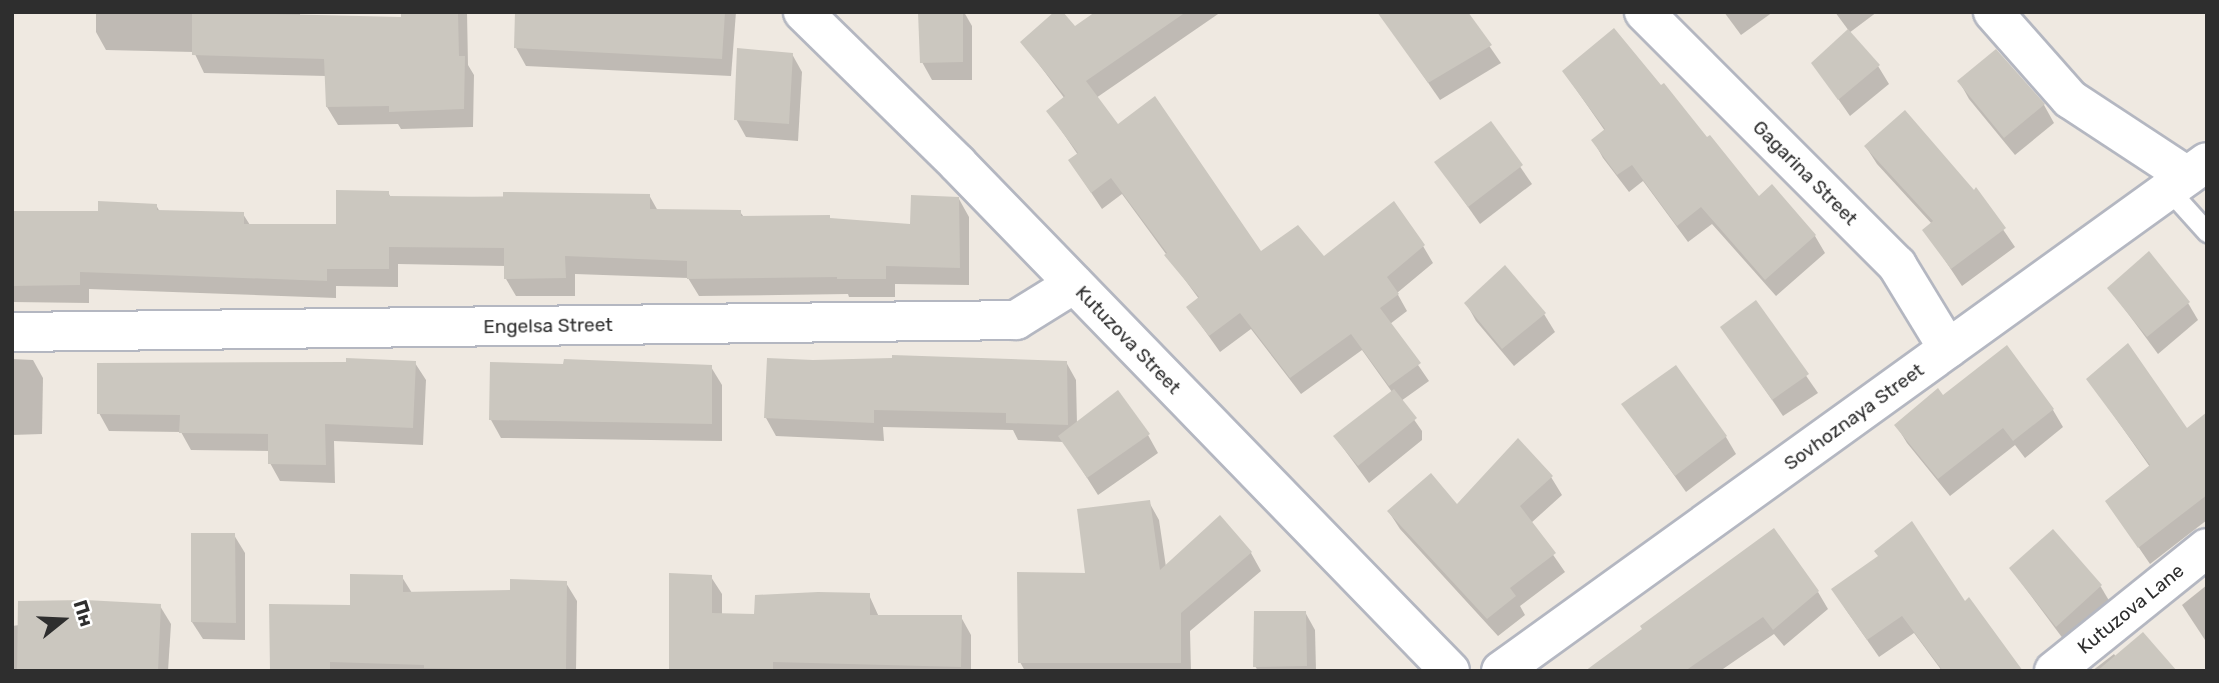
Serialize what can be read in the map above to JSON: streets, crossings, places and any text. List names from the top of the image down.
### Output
{
  "streets": {
    "street": [
      "Gagarina Street",
      "Engelsa Street",
      "Kutuzova Street",
      "Sovhoznaya Street",
      "Kutuzova Lane"
    ]
  },
  "crossings": [
    ["Gagarina Street", "Sovhoznaya Street"],
    ["Engelsa Street", "Kutuzova Street"]
  ],
  "north": "right"
}
